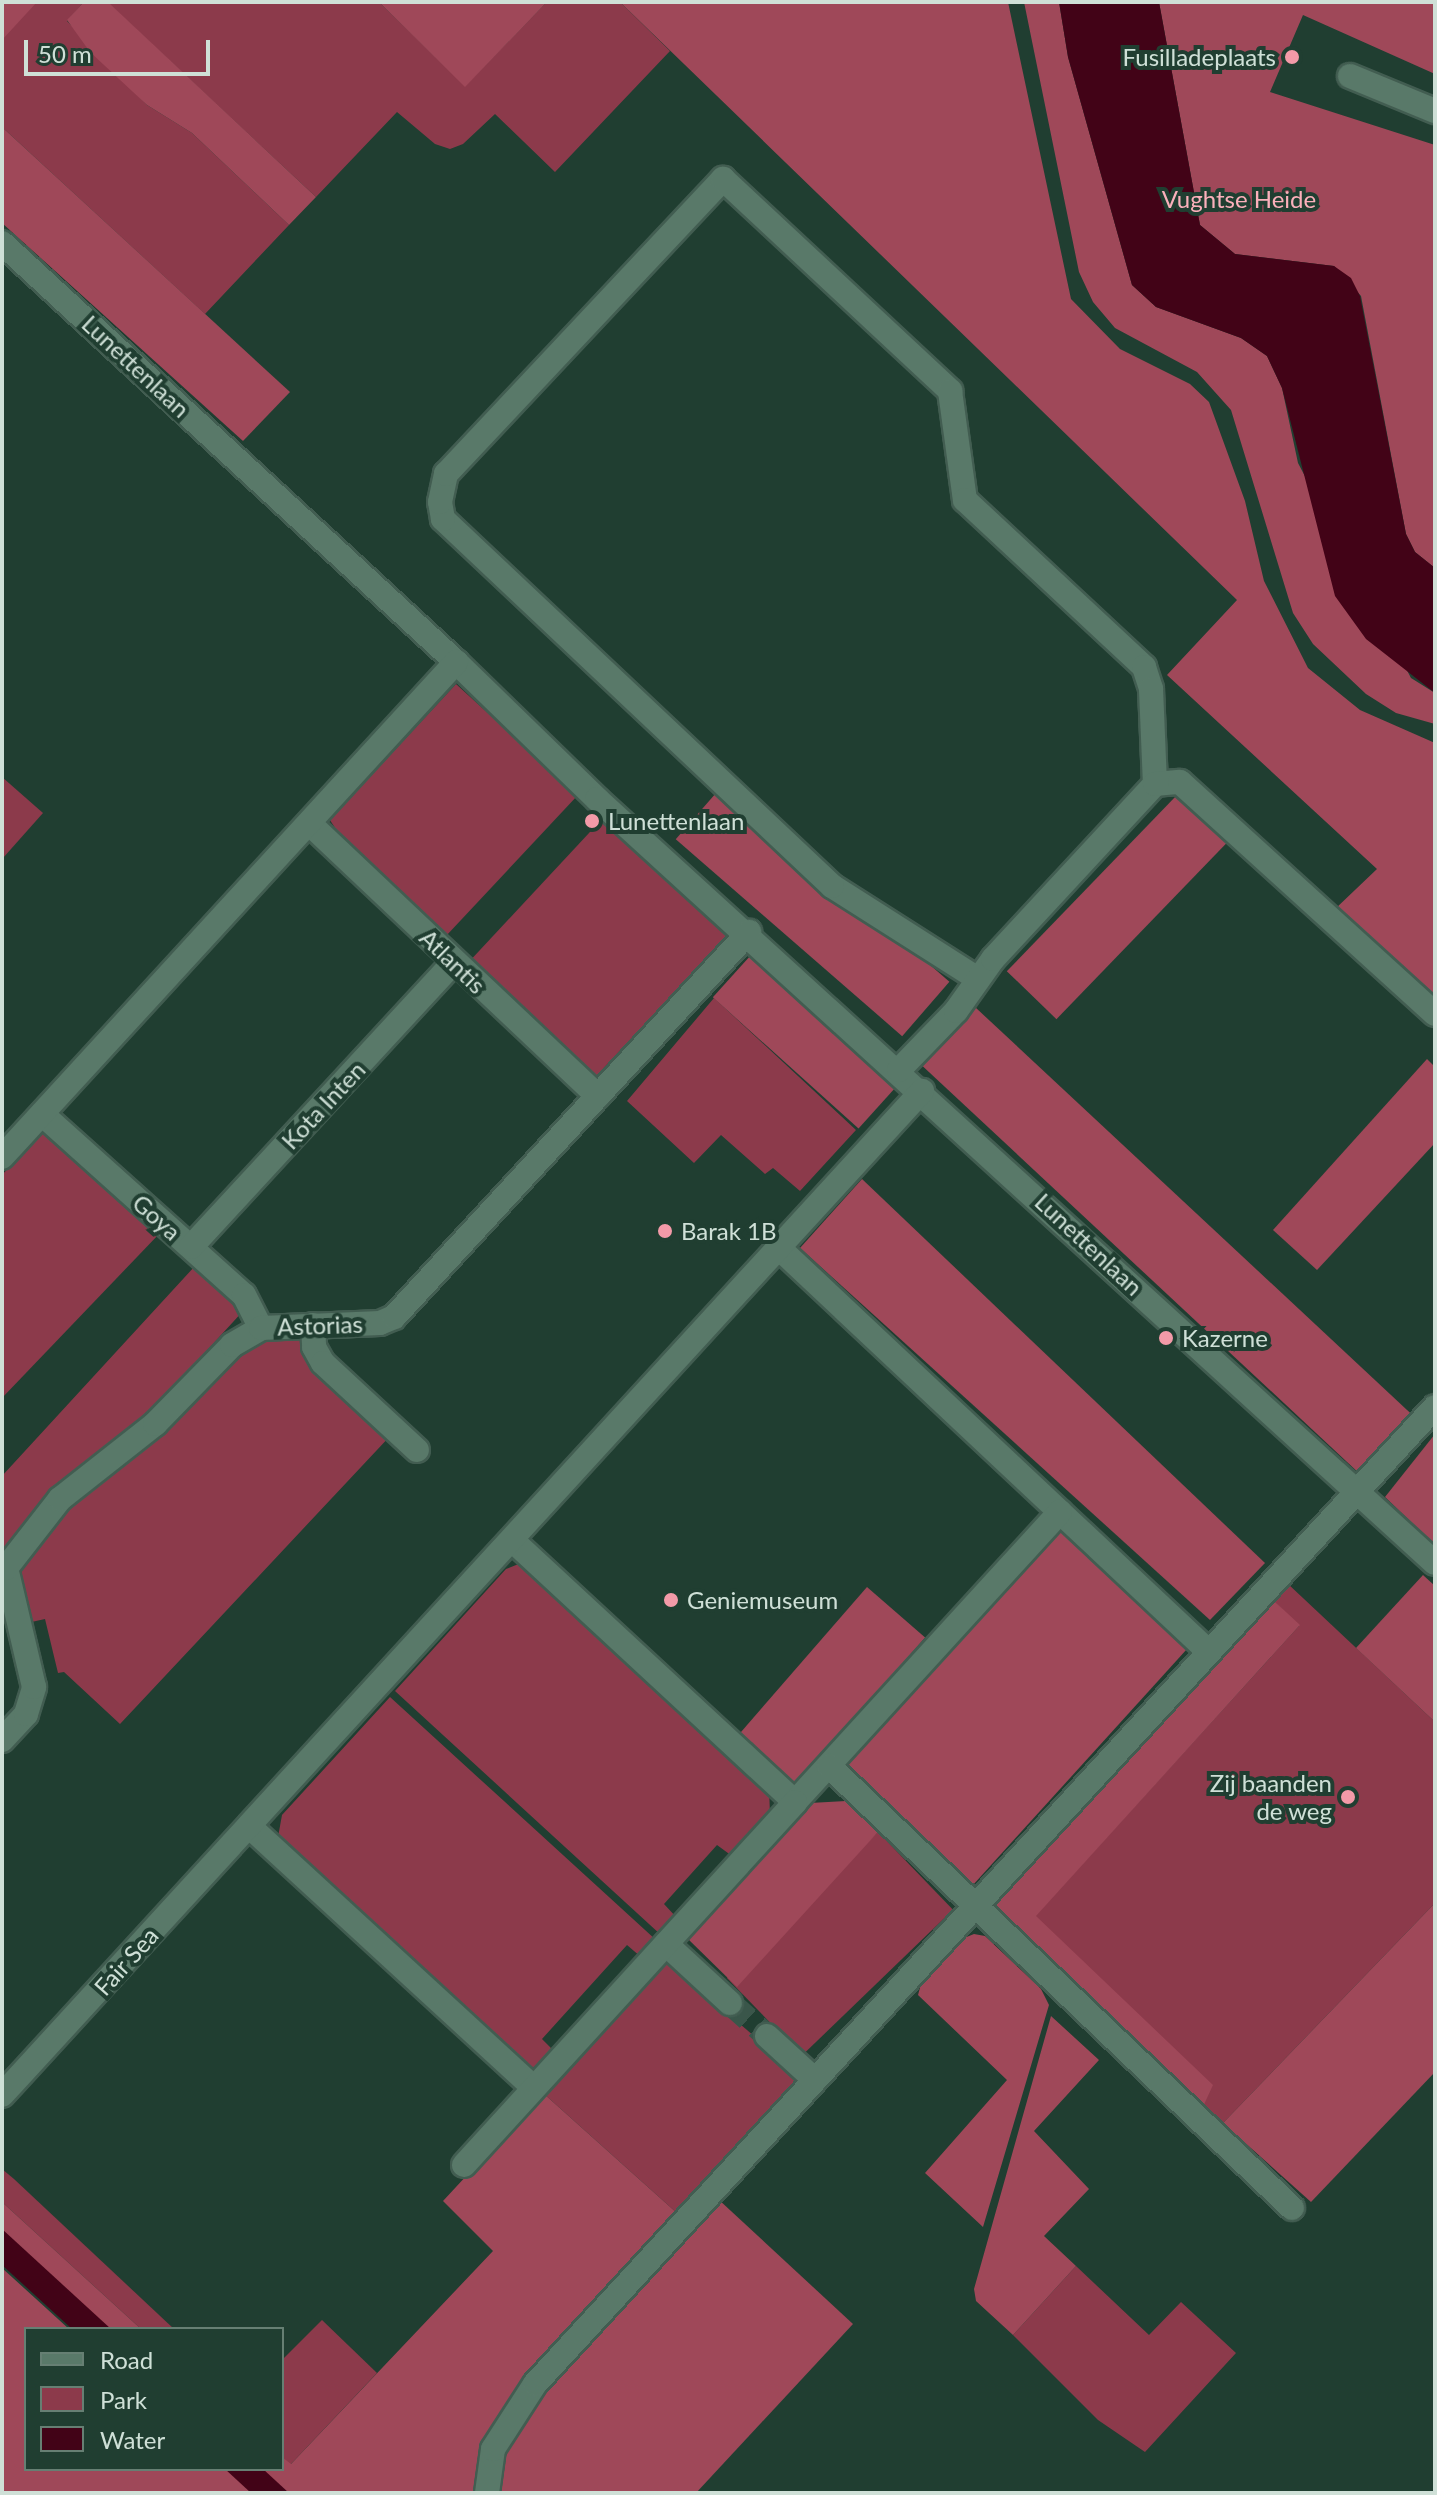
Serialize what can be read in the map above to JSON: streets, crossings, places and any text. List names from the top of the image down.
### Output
{
  "streets": {
    "street": [
      "Lunettenlaan",
      "Atlantis",
      "Kota Inten",
      "Goya",
      "Astorias",
      "Fair Sea"
    ]
  },
  "crossings": [
    ["Lunettenlaan", "Astorias"],
    ["Lunettenlaan", "Fair Sea"],
    ["Atlantis", "Kota Inten"],
    ["Atlantis", "Astorias"],
    ["Kota Inten", "Goya"],
    ["Goya", "Astorias"]
  ],
  "parks": ["Vughtse Heide"],
  "places": [
    "Fusilladeplaats",
    "Lunettenlaan",
    "Barak 1B",
    "Kazerne",
    "Geniemuseum",
    "Zij baanden de weg"
  ],
  "legend": ["Road", "Park", "Water"],
  "scale_bar": "50 m"
}
